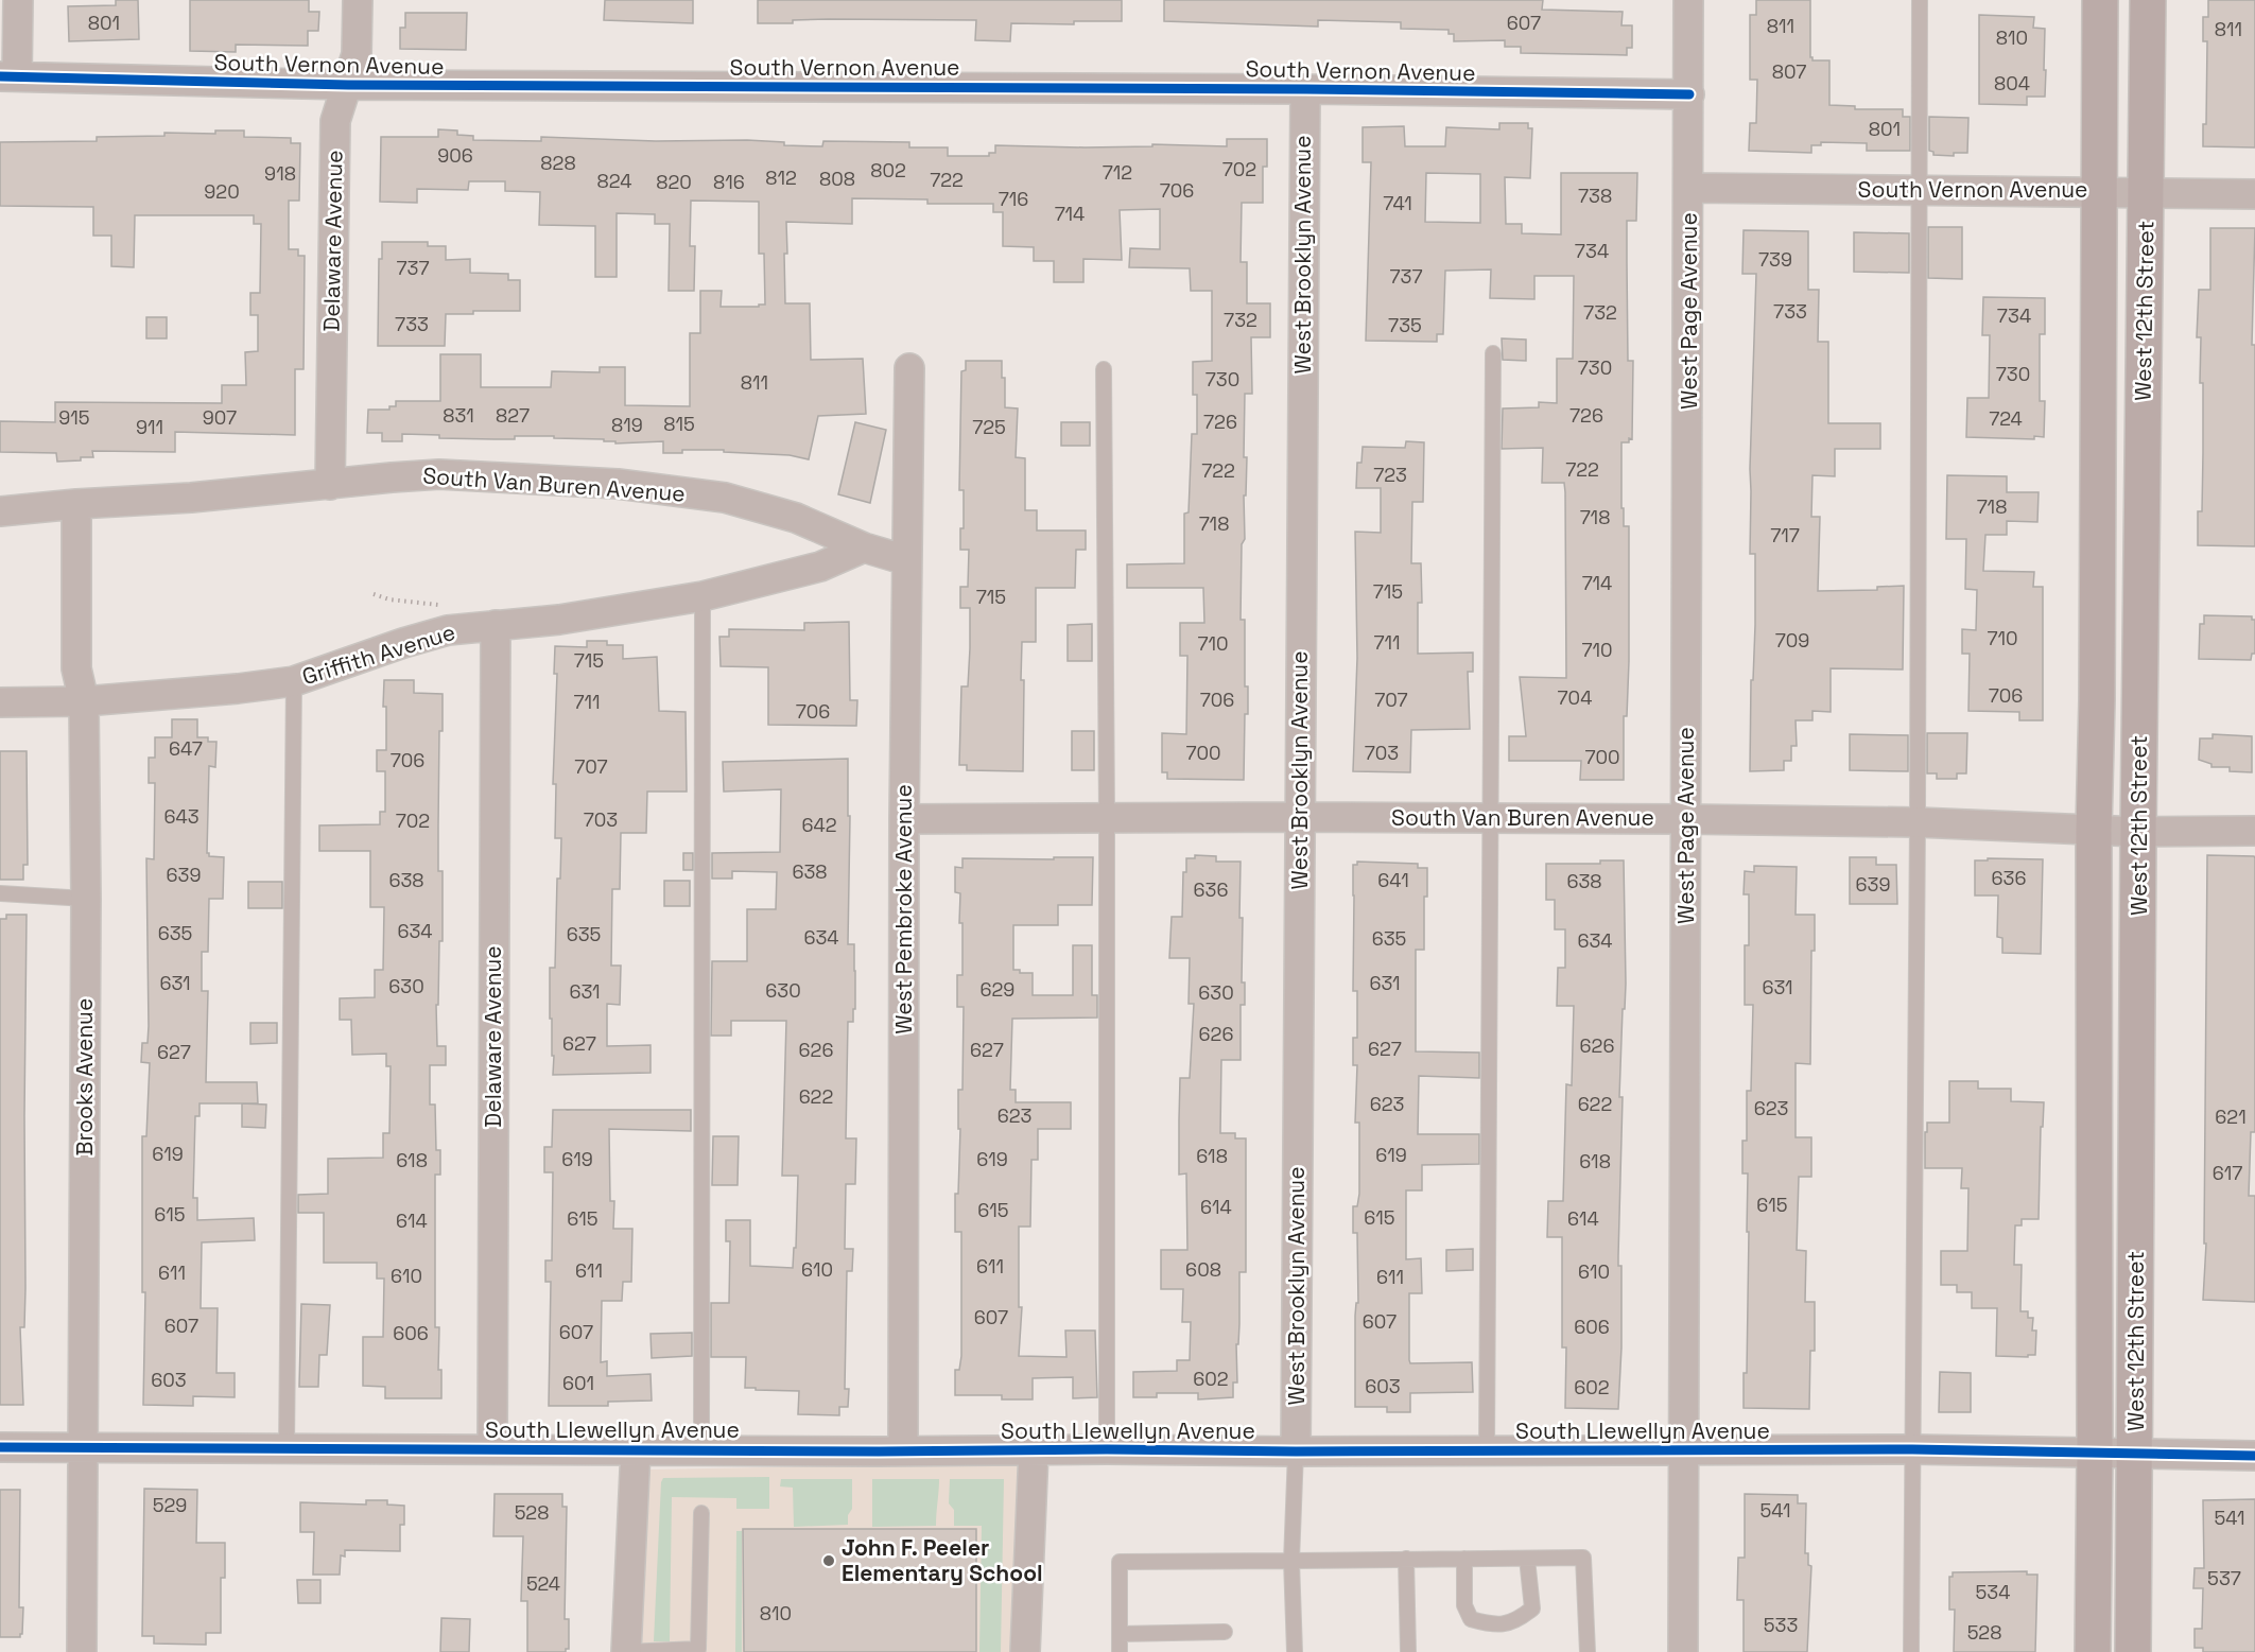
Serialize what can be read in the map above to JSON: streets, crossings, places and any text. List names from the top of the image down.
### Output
{
  "streets": {
    "main road": ["West 12th Street"],
    "street": [
      "South Vernon Avenue",
      "Delaware Avenue",
      "West Brooklyn Avenue",
      "West Page Avenue",
      "South Van Buren Avenue",
      "Griffith Avenue",
      "West Pembroke Avenue",
      "Brooks Avenue",
      "South Llewellyn Avenue"
    ]
  },
  "crossings": [
    ["South Vernon Avenue", "Delaware Avenue"],
    ["South Vernon Avenue", "West Brooklyn Avenue"],
    ["South Vernon Avenue", "West Page Avenue"],
    ["South Vernon Avenue", "West 12th Street"],
    ["Delaware Avenue", "South Van Buren Avenue"],
    ["Delaware Avenue", "Griffith Avenue"],
    ["Delaware Avenue", "South Llewellyn Avenue"],
    ["West Brooklyn Avenue", "South Van Buren Avenue"],
    ["West Brooklyn Avenue", "South Llewellyn Avenue"],
    ["West Page Avenue", "South Van Buren Avenue"],
    ["West Page Avenue", "South Llewellyn Avenue"],
    ["West 12th Street", "South Van Buren Avenue"],
    ["West 12th Street", "South Llewellyn Avenue"],
    ["South Van Buren Avenue", "Griffith Avenue"],
    ["South Van Buren Avenue", "West Pembroke Avenue"],
    ["South Van Buren Avenue", "Brooks Avenue"],
    ["Griffith Avenue", "Brooks Avenue"],
    ["West Pembroke Avenue", "South Llewellyn Avenue"],
    ["Brooks Avenue", "South Llewellyn Avenue"]
  ],
  "places": ["John F. Peeler Elementary School"],
  "house_numbers": [
    "801",
    "607",
    "811",
    "811",
    "810",
    "807",
    "804",
    "801",
    "906",
    "828",
    "702",
    "802",
    "712",
    "918",
    "812",
    "808",
    "722",
    "824",
    "820",
    "816",
    "706",
    "920",
    "738",
    "716",
    "741",
    "714",
    "734",
    "739",
    "737",
    "737",
    "733",
    "732",
    "734",
    "732",
    "733",
    "735",
    "730",
    "730",
    "730",
    "811",
    "831",
    "827",
    "726",
    "915",
    "907",
    "724",
    "726",
    "815",
    "819",
    "911",
    "725",
    "722",
    "722",
    "723",
    "718",
    "718",
    "718",
    "717",
    "714",
    "715",
    "715",
    "710",
    "709",
    "711",
    "710",
    "710",
    "715",
    "706",
    "704",
    "706",
    "707",
    "711",
    "706",
    "647",
    "700",
    "703",
    "700",
    "706",
    "707",
    "643",
    "703",
    "702",
    "642",
    "638",
    "639",
    "636",
    "638",
    "641",
    "638",
    "639",
    "636",
    "634",
    "635",
    "635",
    "634",
    "635",
    "634",
    "631",
    "631",
    "630",
    "631",
    "629",
    "630",
    "631",
    "630",
    "626",
    "627",
    "626",
    "627",
    "626",
    "627",
    "627",
    "622",
    "623",
    "622",
    "623",
    "623",
    "621",
    "619",
    "619",
    "618",
    "619",
    "619",
    "618",
    "618",
    "617",
    "615",
    "614",
    "615",
    "615",
    "615",
    "615",
    "614",
    "614",
    "611",
    "610",
    "608",
    "611",
    "610",
    "611",
    "610",
    "611",
    "607",
    "607",
    "607",
    "606",
    "607",
    "606",
    "602",
    "603",
    "601",
    "603",
    "602",
    "529",
    "541",
    "528",
    "541",
    "537",
    "524",
    "534",
    "810",
    "533",
    "528"
  ]
}
